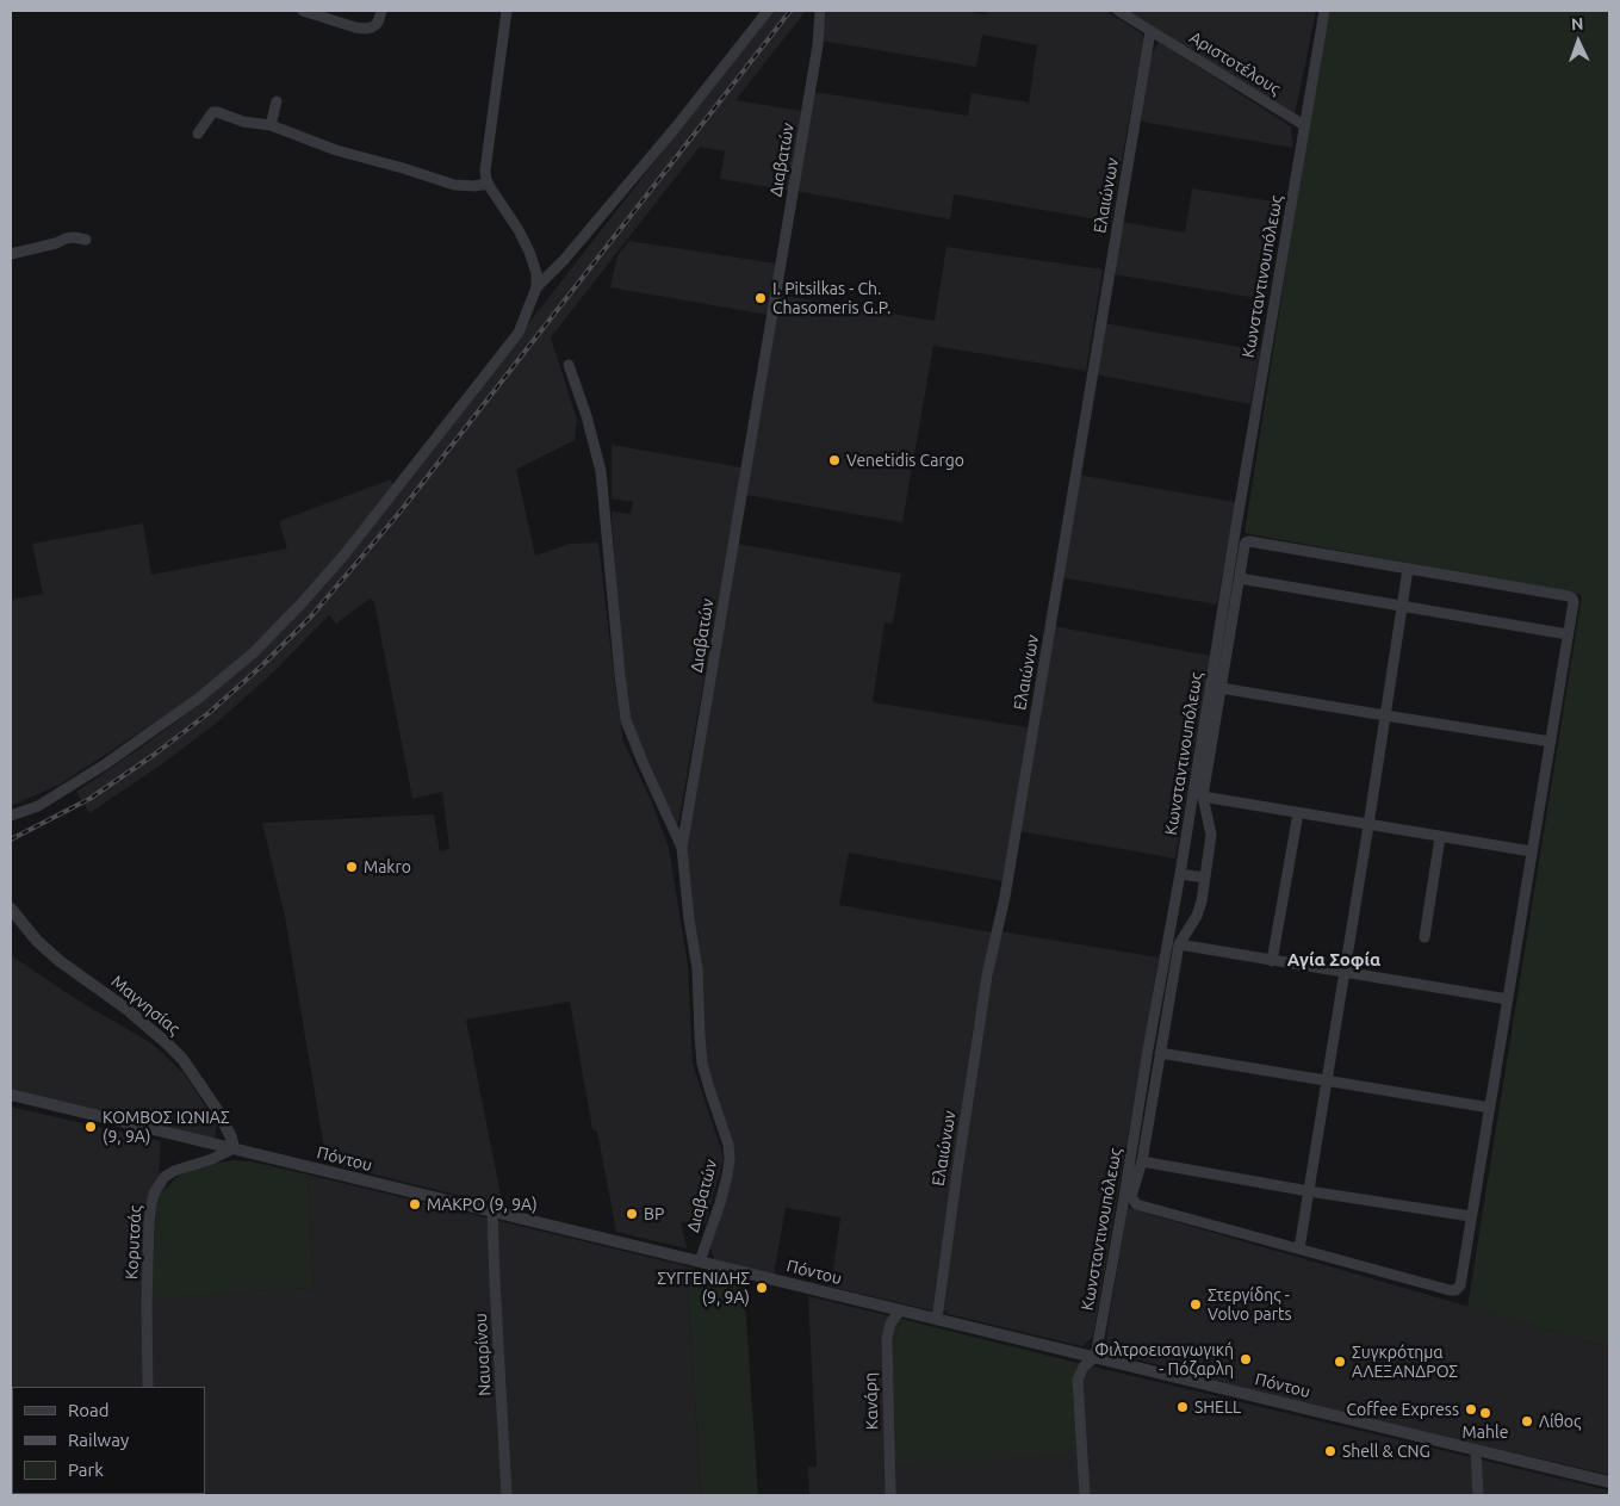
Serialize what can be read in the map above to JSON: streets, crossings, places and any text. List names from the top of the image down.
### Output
{
  "streets": {
    "street": [
      "Αριστοτέλους",
      "Διαβατών",
      "Ελαιώνων",
      "Κωνσταντινουπόλεως",
      "Μαγνησίας",
      "Πόντου",
      "Κορυτσάς",
      "Ναυαρίνου",
      "Κανάρη"
    ]
  },
  "crossings": [
    ["Αριστοτέλους", "Ελαιώνων"],
    ["Αριστοτέλους", "Κωνσταντινουπόλεως"],
    ["Διαβατών", "Πόντου"],
    ["Ελαιώνων", "Πόντου"],
    ["Κωνσταντινουπόλεως", "Πόντου"],
    ["Μαγνησίας", "Πόντου"],
    ["Μαγνησίας", "Κορυτσάς"],
    ["Πόντου", "Κορυτσάς"],
    ["Πόντου", "Ναυαρίνου"],
    ["Πόντου", "Κανάρη"]
  ],
  "districts": ["Αγία Σοφία"],
  "places": [
    "I. Pitsilkas - Ch. Chasomeris G.P.",
    "Venetidis Cargo",
    "Makro",
    "ΚΟΜΒΟΣ ΙΩΝΙΑΣ (9, 9Α)",
    "ΜΑΚΡΟ (9, 9Α)",
    "BP",
    "ΣΥΓΓΕΝΙΔΗΣ (9, 9Α)",
    "Στεργίδης - Volvo parts",
    "Φιλτροεισαγωγική - Πόζαρλη",
    "Συγκρότημα ΑΛΕΞΑΝΔΡΟΣ",
    "SHELL",
    "Coffee Express",
    "Mahle",
    "Λίθος",
    "Shell & CNG"
  ],
  "legend": ["Road", "Railway", "Park"],
  "north": "top"
}
